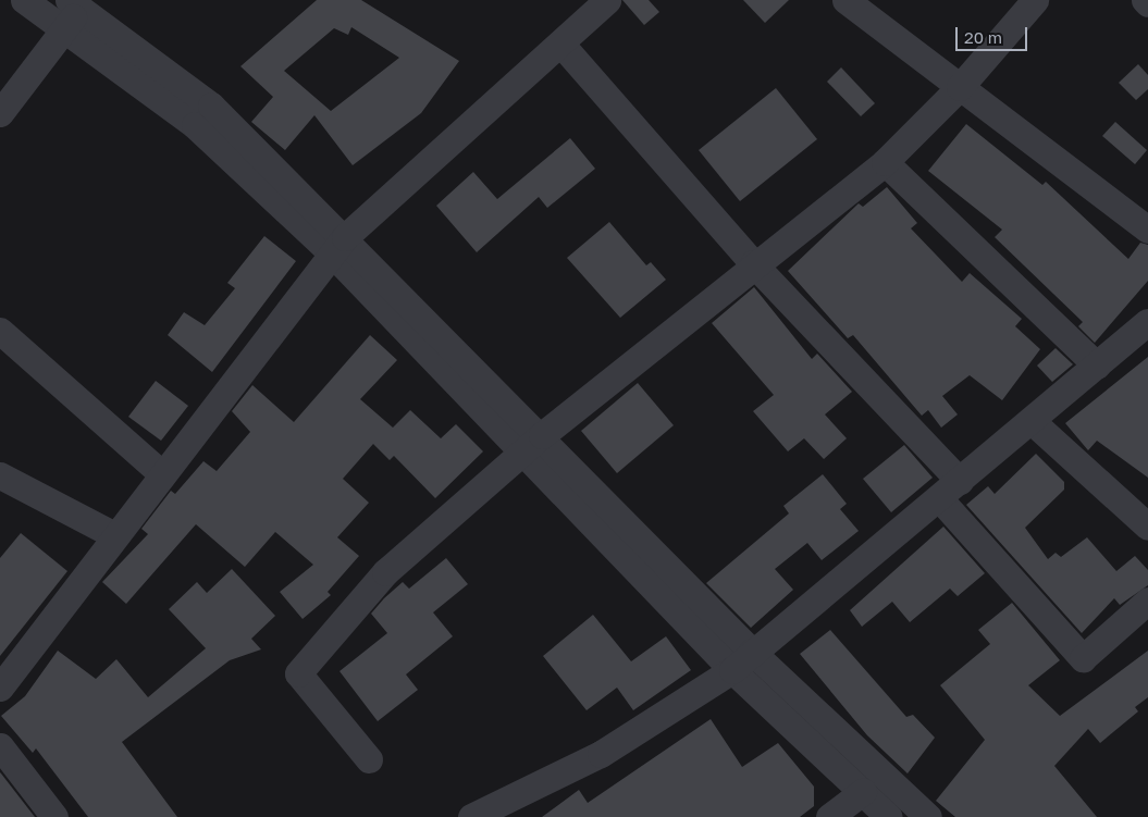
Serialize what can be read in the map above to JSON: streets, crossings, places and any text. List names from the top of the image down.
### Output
{
  "scale_bar": "20 m"
}
